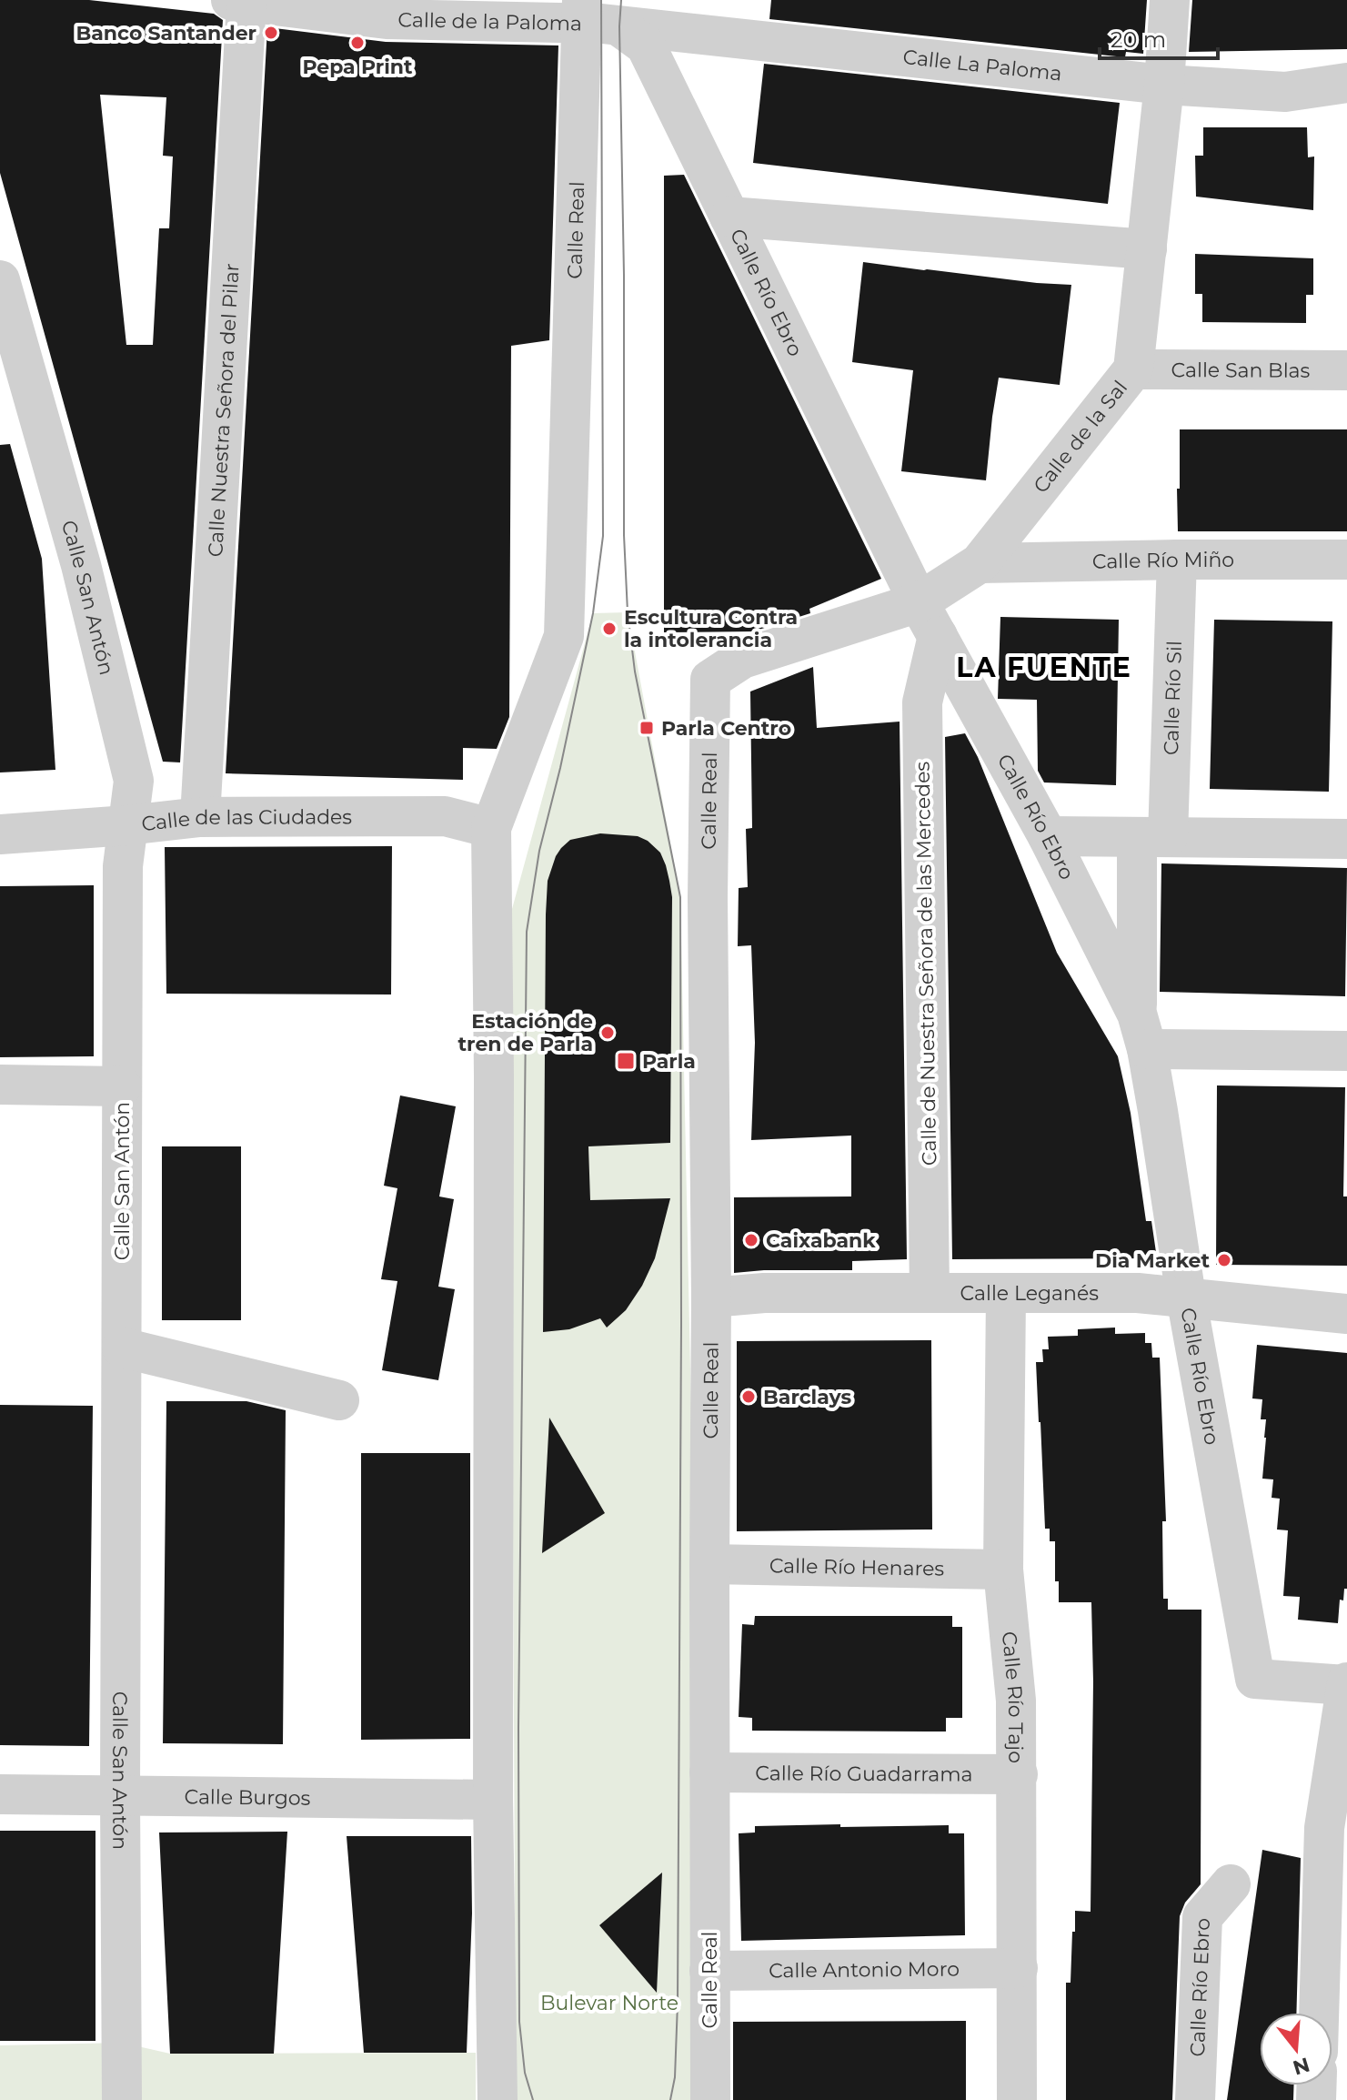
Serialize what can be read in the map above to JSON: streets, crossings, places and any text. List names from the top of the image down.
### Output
{
  "streets": {
    "street": [
      "Calle de la Paloma",
      "Calle La Paloma",
      "Calle Real",
      "Calle Río Ebro",
      "Calle San Blas",
      "Calle Nuestra Señora del Pilar",
      "Calle de la Sal",
      "Calle Río Miño",
      "Calle San Antón",
      "Calle Río Sil",
      "Calle de las Ciudades",
      "Calle de Nuestra Señora de las Mercedes",
      "Calle Leganés",
      "Calle Río Henares",
      "Calle Río Tajo",
      "Calle Río Guadarrama",
      "Calle Burgos",
      "Calle Antonio Moro"
    ]
  },
  "crossings": [
    ["Calle de la Paloma", "Calle La Paloma"],
    ["Calle de la Paloma", "Calle Real"],
    ["Calle de la Paloma", "Calle Río Ebro"],
    ["Calle de la Paloma", "Calle Nuestra Señora del Pilar"],
    ["Calle La Paloma", "Calle Real"],
    ["Calle La Paloma", "Calle Río Ebro"],
    ["Calle La Paloma", "Calle de la Sal"],
    ["Calle Real", "Calle Río Ebro"],
    ["Calle Real", "Calle de la Sal"],
    ["Calle Real", "Calle de las Ciudades"],
    ["Calle Real", "Calle Leganés"],
    ["Calle Real", "Calle Río Henares"],
    ["Calle Real", "Calle Río Guadarrama"],
    ["Calle Real", "Calle Antonio Moro"],
    ["Calle Río Ebro", "Calle de la Sal"],
    ["Calle Río Ebro", "Calle Río Sil"],
    ["Calle Río Ebro", "Calle de Nuestra Señora de las Mercedes"],
    ["Calle Río Ebro", "Calle Leganés"],
    ["Calle San Blas", "Calle de la Sal"],
    ["Calle Nuestra Señora del Pilar", "Calle de las Ciudades"],
    ["Calle de la Sal", "Calle Río Miño"],
    ["Calle de la Sal", "Calle de Nuestra Señora de las Mercedes"],
    ["Calle Río Miño", "Calle Río Sil"],
    ["Calle San Antón", "Calle de las Ciudades"],
    ["Calle San Antón", "Calle Burgos"],
    ["Calle de Nuestra Señora de las Mercedes", "Calle Leganés"],
    ["Calle Leganés", "Calle Río Tajo"],
    ["Calle Río Henares", "Calle Río Tajo"],
    ["Calle Río Tajo", "Calle Río Guadarrama"],
    ["Calle Río Tajo", "Calle Antonio Moro"]
  ],
  "districts": ["LA FUENTE"],
  "parks": ["Bulevar Norte"],
  "places": {
    "other": [
      "Banco Santander",
      "Pepa Print",
      "Escultura Contra la intolerancia",
      "Estación de tren de Parla",
      "Caixabank",
      "Dia Market",
      "Barclays"
    ],
    "transit": ["Parla Centro", "Parla"]
  },
  "scale_bar": "20 m",
  "north": "bottom"
}
